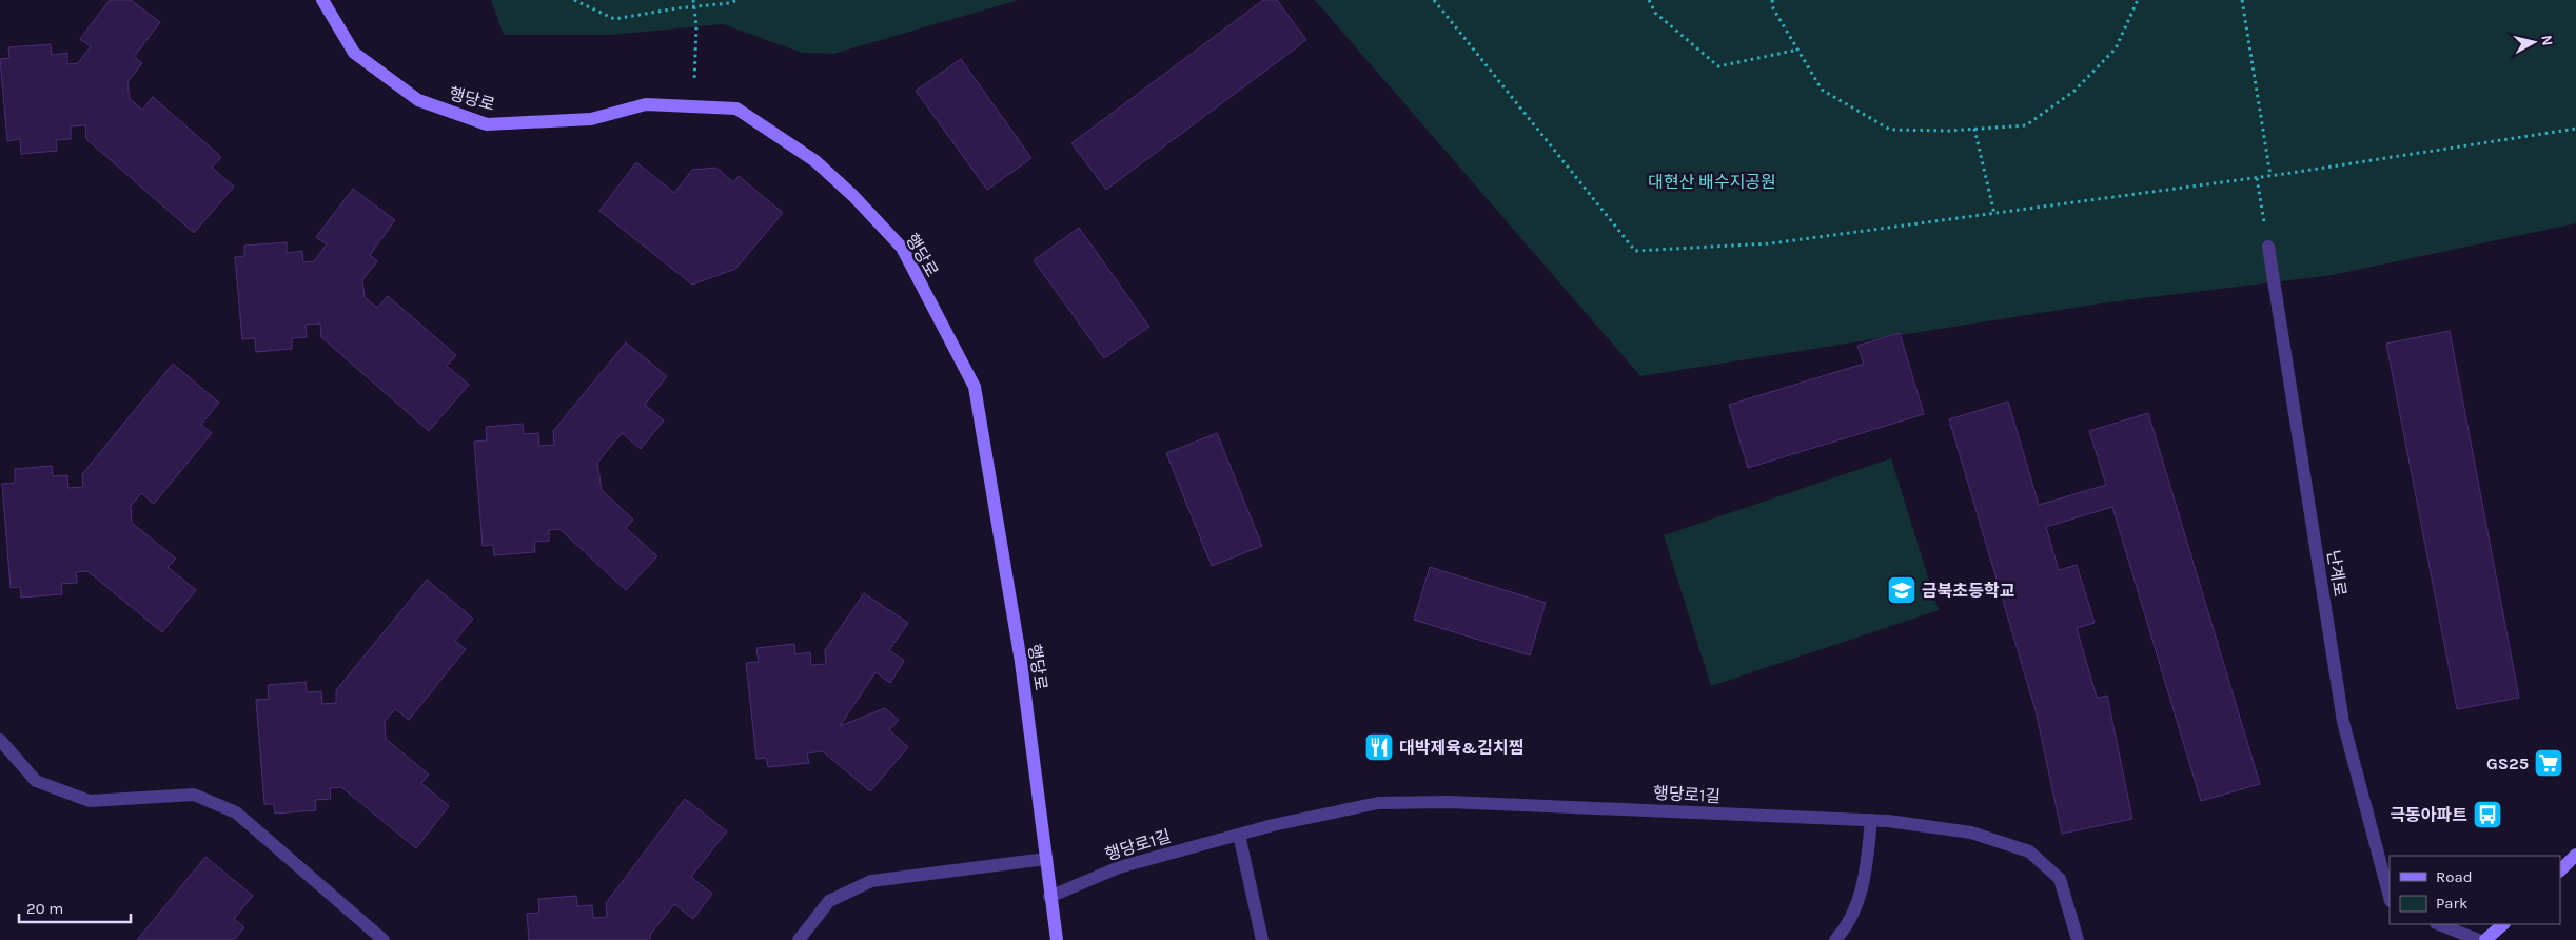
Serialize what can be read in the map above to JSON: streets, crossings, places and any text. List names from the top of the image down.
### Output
{
  "streets": {
    "main road": ["행당로"],
    "street": ["난계로", "행당로1길"]
  },
  "crossings": [
    ["행당로", "행당로1길"]
  ],
  "parks": ["대현산 배수지공원"],
  "places": {
    "school or university": ["금북초등학교"],
    "restaurant": ["대박제육&김치찜"],
    "supermarket": ["GS25"],
    "bus stop": ["극동아파트"]
  },
  "legend": ["Road", "Park"],
  "scale_bar": "20 m",
  "north": "right"
}
